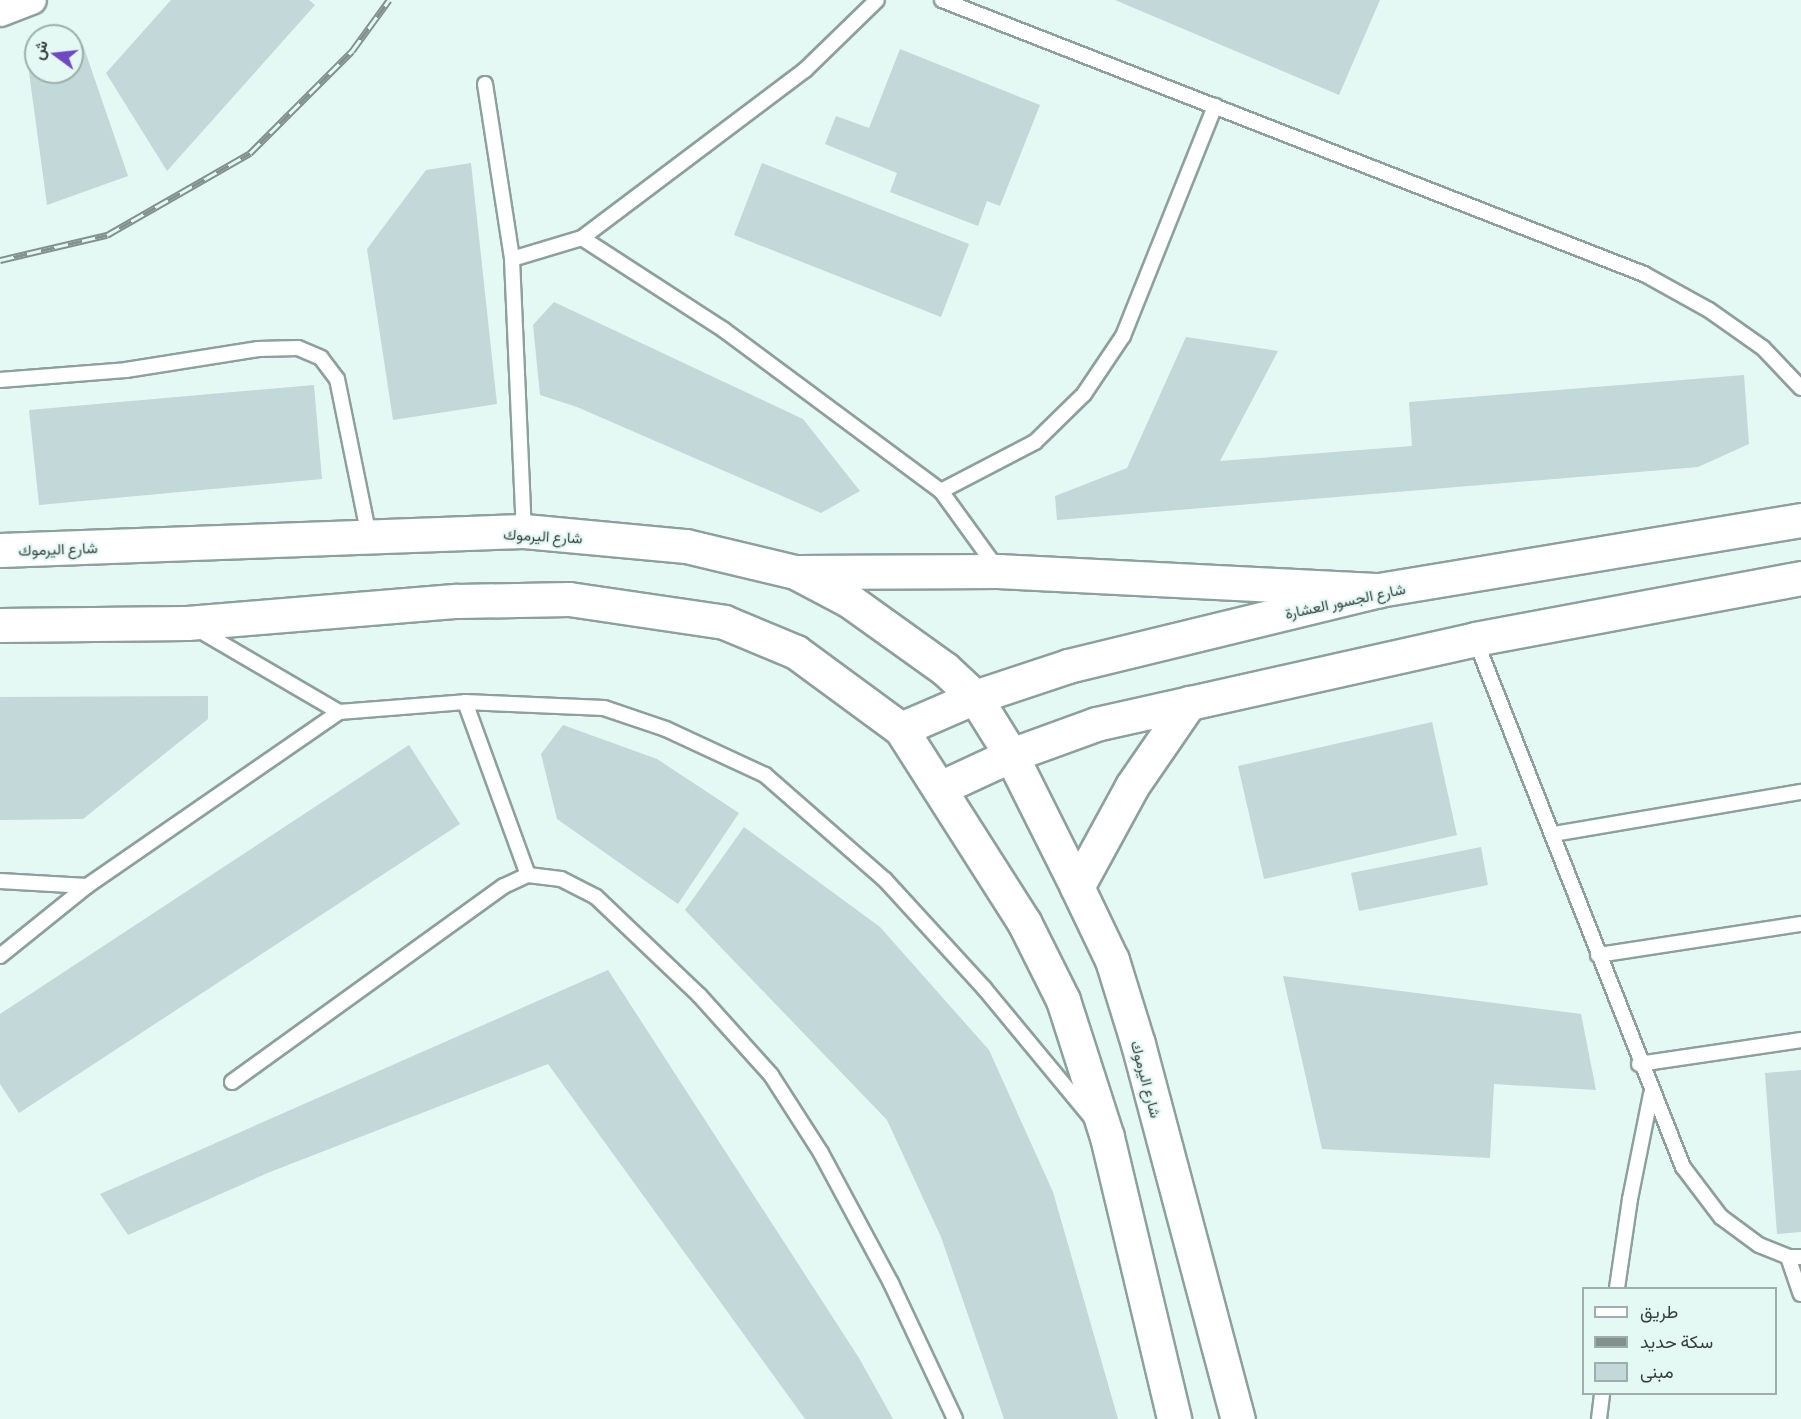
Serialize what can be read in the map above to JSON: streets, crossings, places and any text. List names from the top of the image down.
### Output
{
  "streets": {
    "main road": ["شارع اليرموك", "شارع الجسور العشارة"]
  },
  "crossings": [
    ["شارع اليرموك", "شارع الجسور العشارة"]
  ],
  "legend": ["طريق", "سكة حديد", "مبنى"],
  "north": "left"
}
